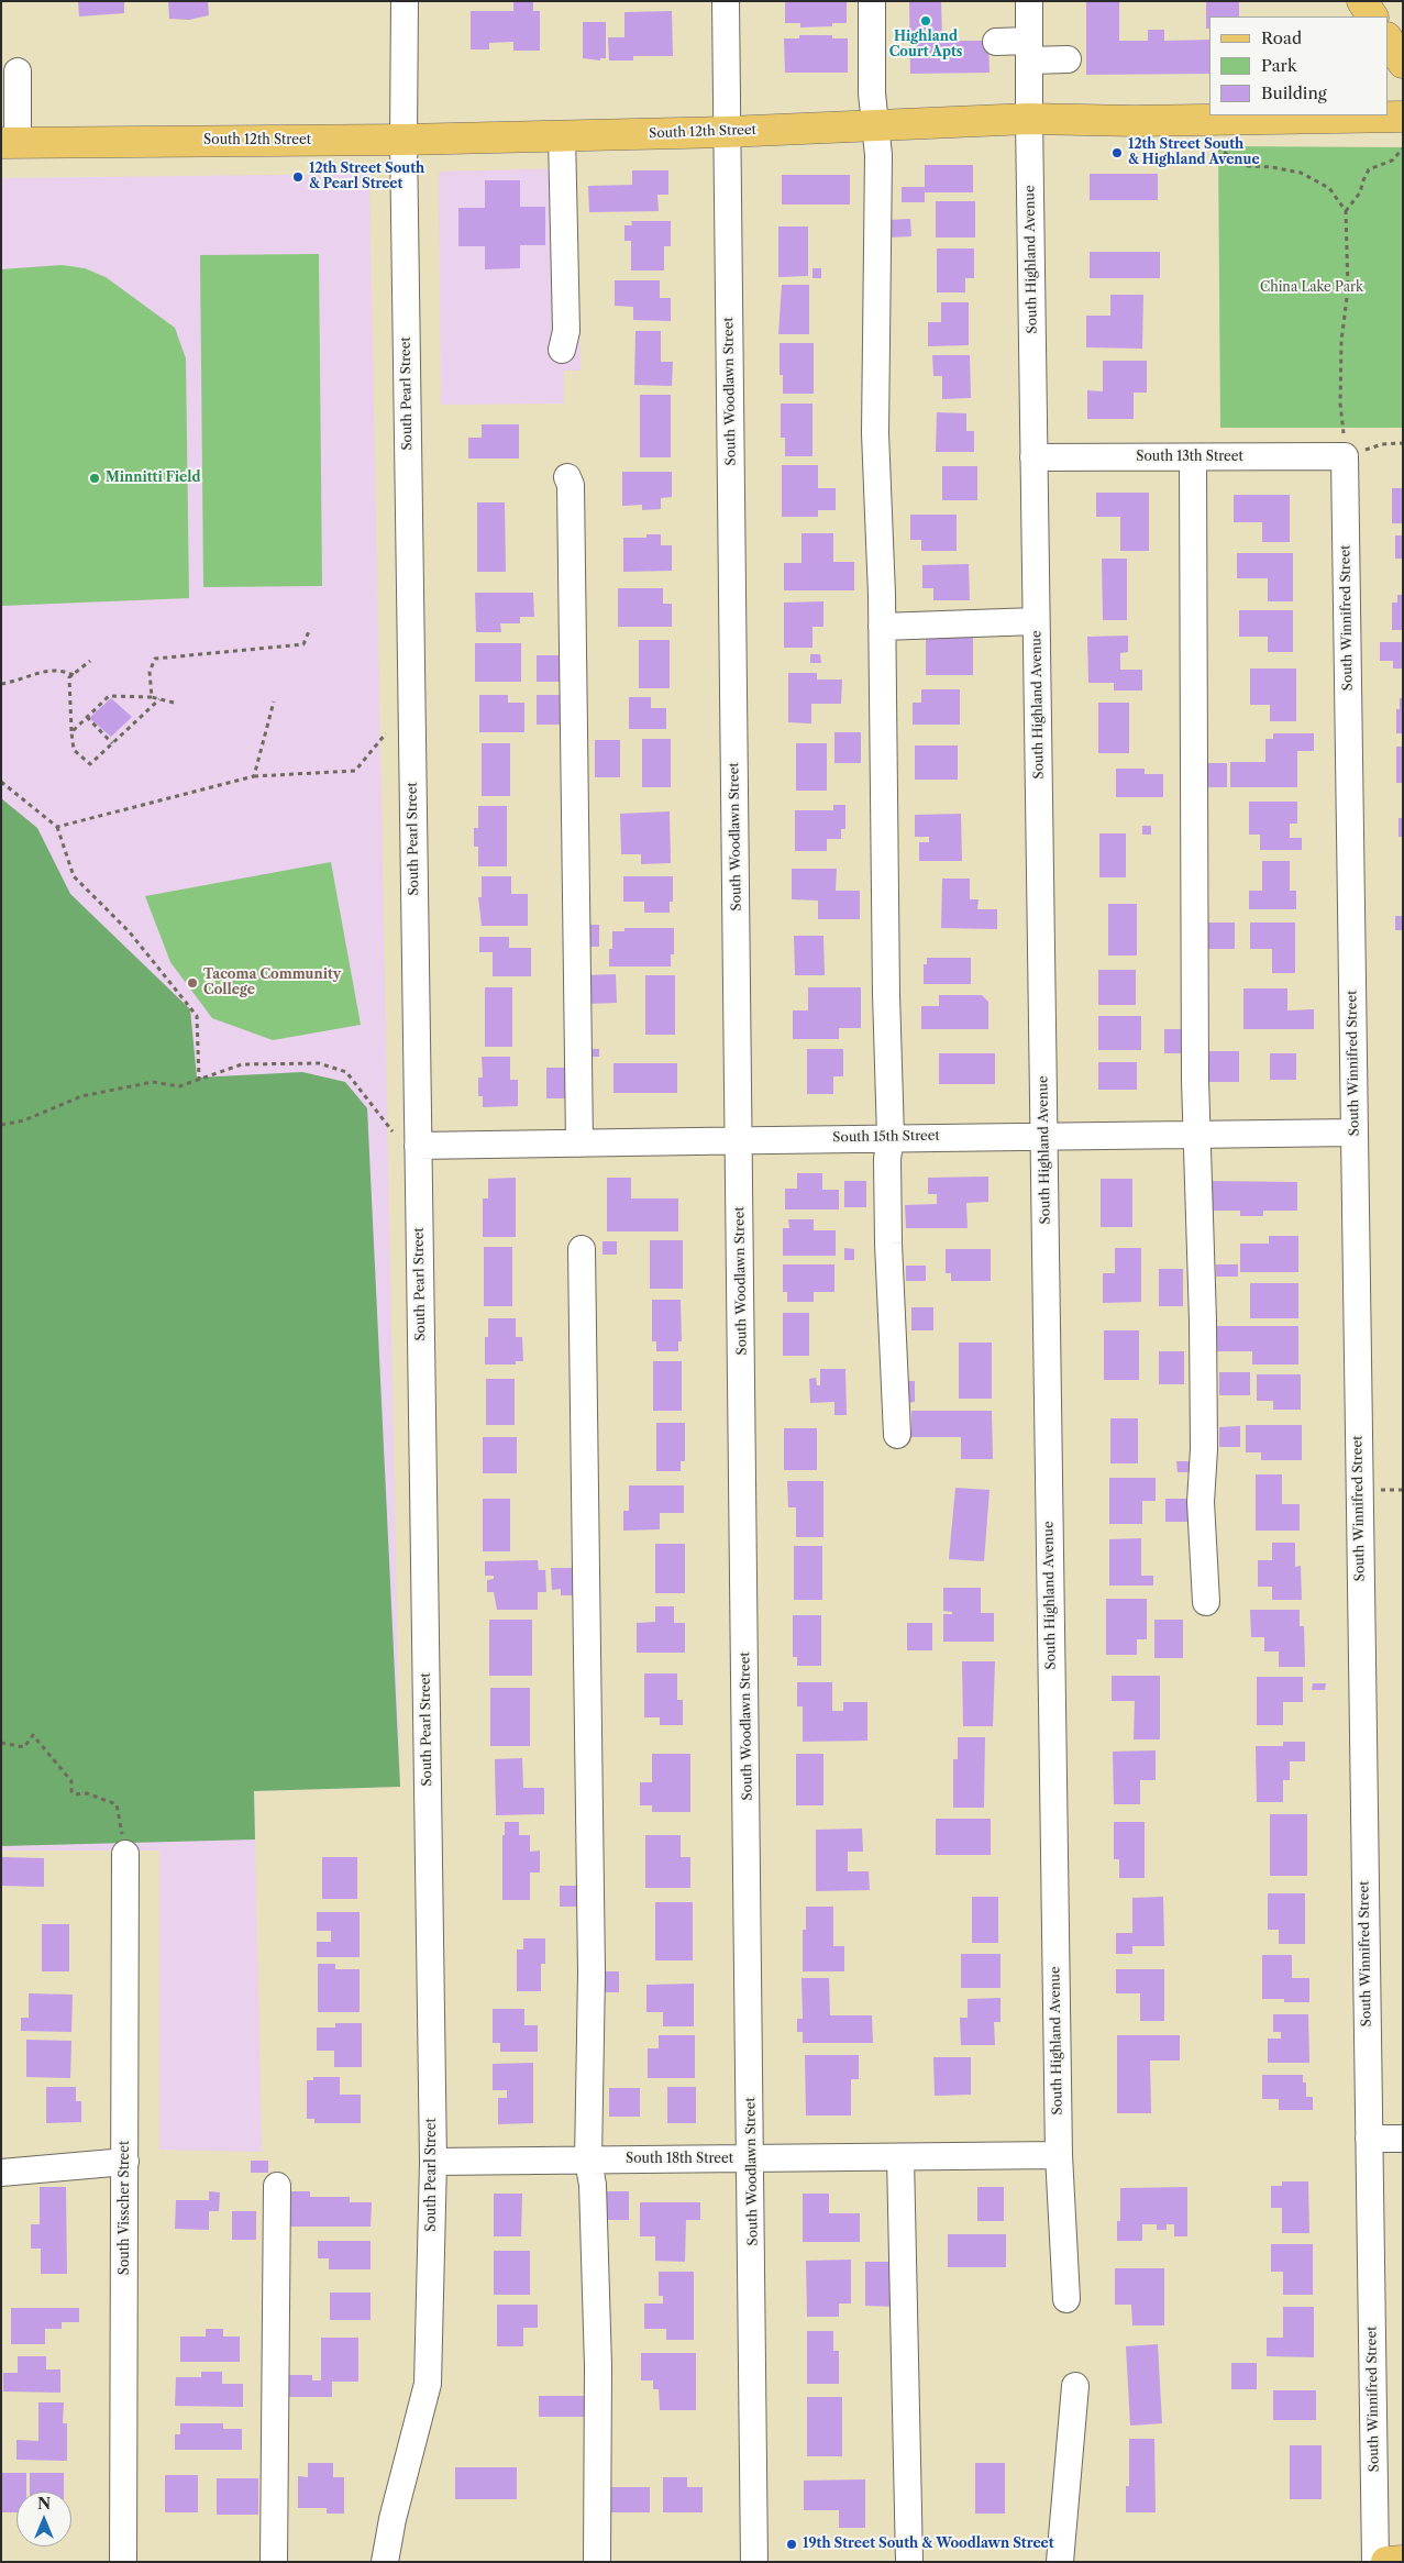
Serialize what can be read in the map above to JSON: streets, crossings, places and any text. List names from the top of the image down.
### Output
{
  "streets": {
    "main road": ["South 12th Street"],
    "street": [
      "South Highland Avenue",
      "South Woodlawn Street",
      "South Pearl Street",
      "South 13th Street",
      "South Winnifred Street",
      "South 15th Street",
      "South 18th Street",
      "South Visscher Street"
    ]
  },
  "crossings": [
    ["South 12th Street", "South Highland Avenue"],
    ["South 12th Street", "South Woodlawn Street"],
    ["South 12th Street", "South Pearl Street"],
    ["South Highland Avenue", "South 13th Street"],
    ["South Highland Avenue", "South 15th Street"],
    ["South Highland Avenue", "South 18th Street"],
    ["South Woodlawn Street", "South 15th Street"],
    ["South Woodlawn Street", "South 18th Street"],
    ["South Pearl Street", "South 15th Street"],
    ["South Pearl Street", "South 18th Street"],
    ["South 13th Street", "South Winnifred Street"],
    ["South Winnifred Street", "South 15th Street"]
  ],
  "parks": ["China Lake Park"],
  "places": [
    "Highland Court Apts",
    "12th Street South & Highland Avenue",
    "12th Street South & Pearl Street",
    "Minnitti Field",
    "Tacoma Community College",
    "19th Street South & Woodlawn Street"
  ],
  "legend": ["Road", "Park", "Building"],
  "north": "top"
}
